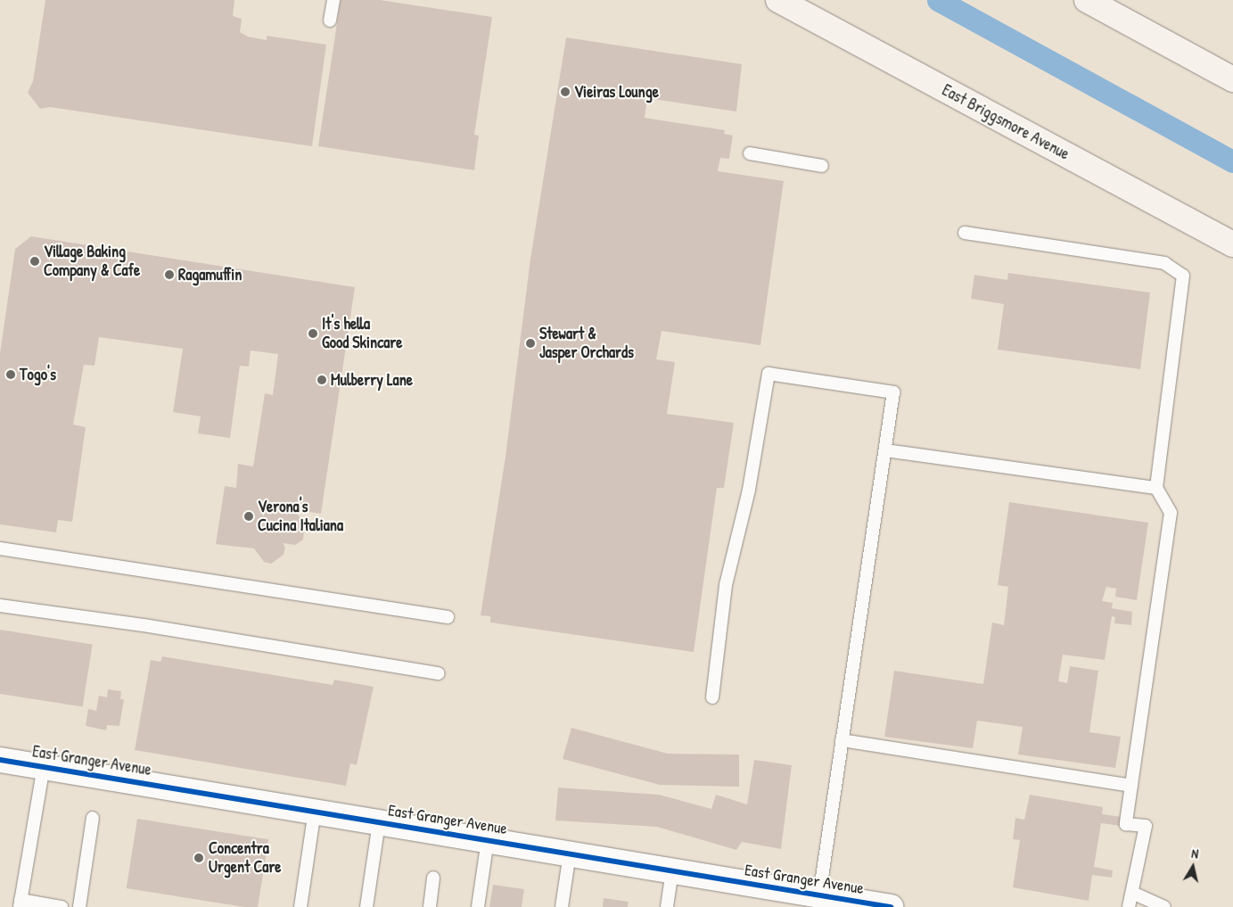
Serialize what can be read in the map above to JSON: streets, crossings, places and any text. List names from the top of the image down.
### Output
{
  "streets": {
    "main road": ["East Briggsmore Avenue"],
    "street": ["East Granger Avenue"]
  },
  "places": [
    "Vieiras Lounge",
    "Village Baking Company & Cafe",
    "Ragamuffin",
    "It's hella Good Skincare",
    "Stewart & Jasper Orchards",
    "Togo's",
    "Mulberry Lane",
    "Verona's Cucina Italiana",
    "Concentra Urgent Care"
  ],
  "north": "top"
}
